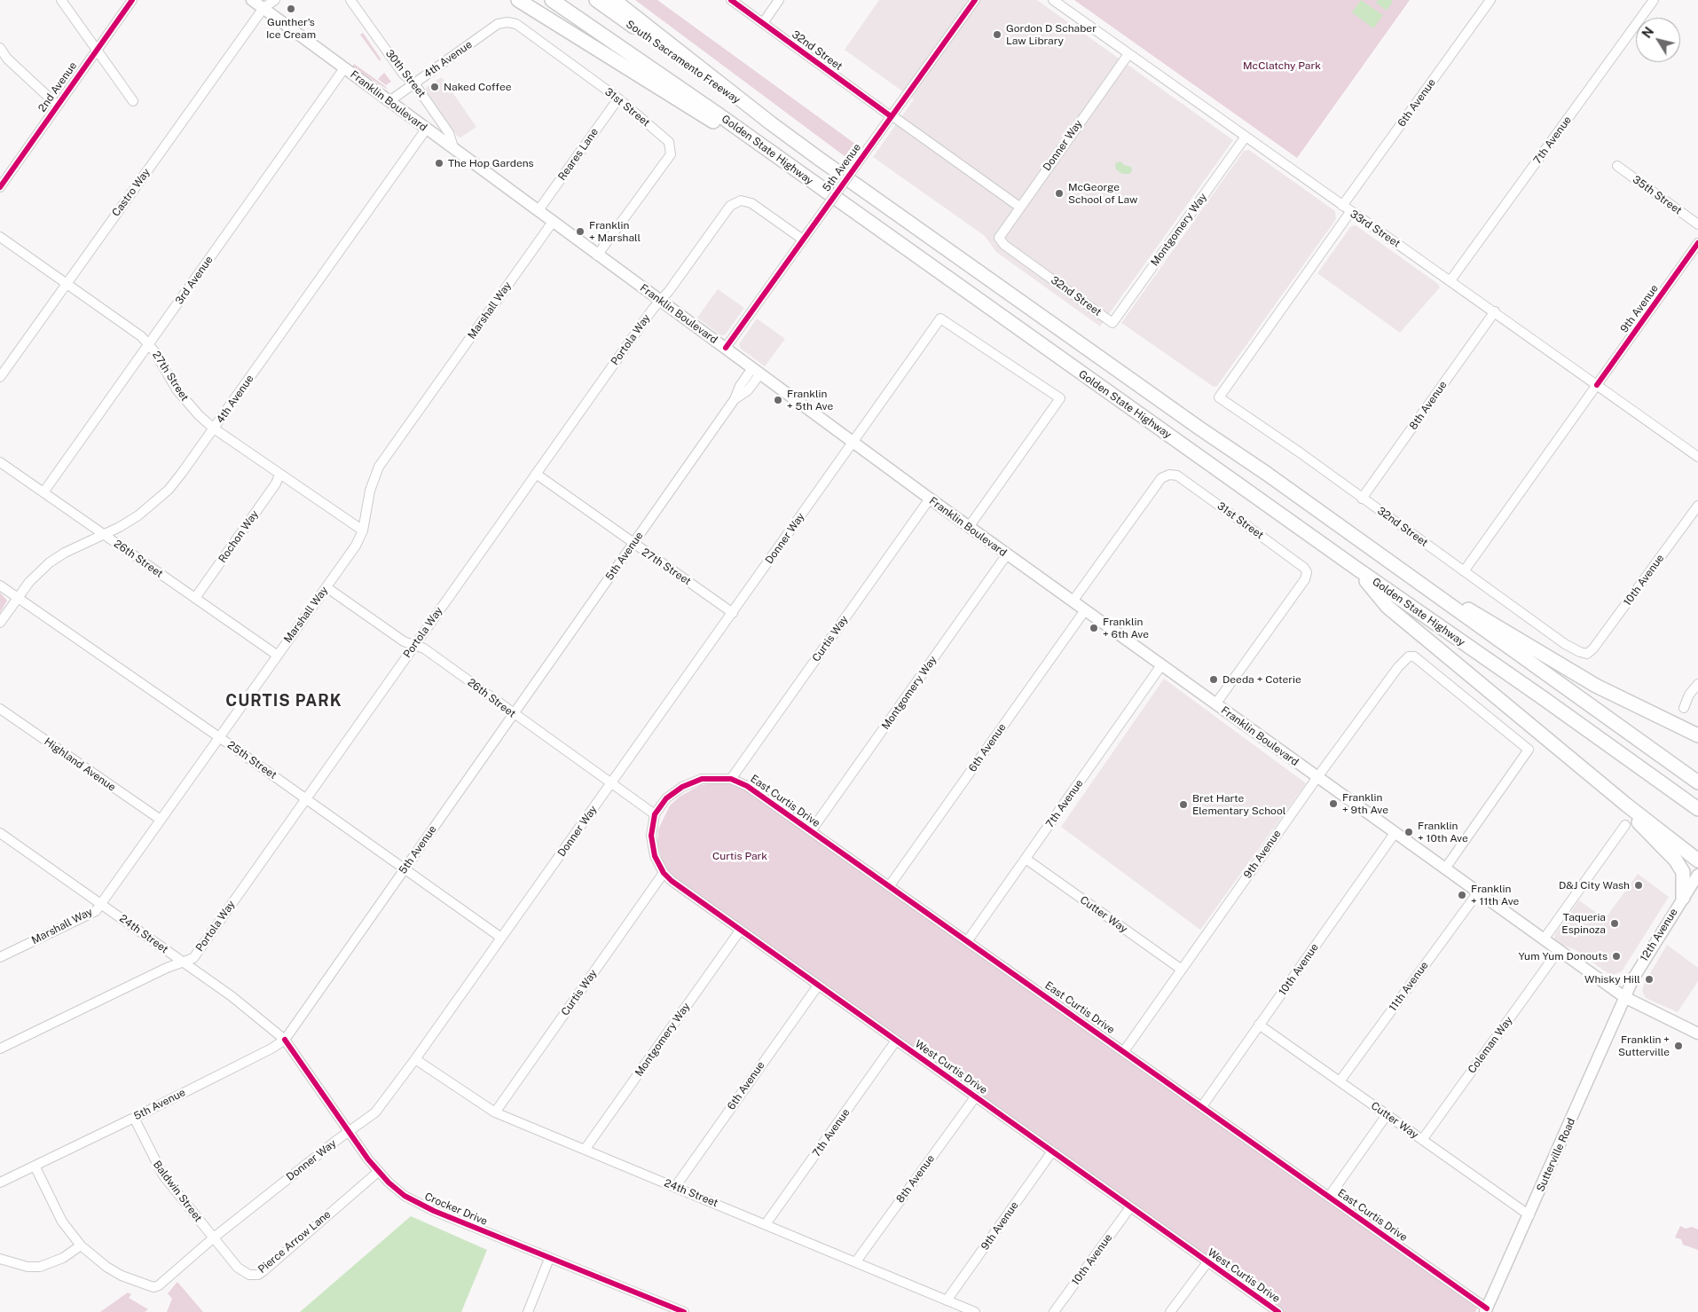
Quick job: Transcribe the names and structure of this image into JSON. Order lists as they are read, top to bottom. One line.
{"streets":{"highway":["South Sacramento Freeway","Golden State Highway"],"main road":["Franklin Boulevard","12th Avenue","Sutterville Road"],"street":["32nd Street","4th Avenue","30th Street","2nd Avenue","6th Avenue","31st Street","7th Avenue","Donner Way","Reares Lane","5th Avenue","Castro Way","35th Street","33rd Street","Montgomery Way","3rd Avenue","9th Avenue","Marshall Way","Portola Way","27th Street","8th Avenue","Rochon Way","26th Street","10th Avenue","Curtis Way","25th Street","Highland Avenue","East Curtis Drive","Cutter Way","24th Street","11th Avenue","Coleman Way","West Curtis Drive","Baldwin Street","Crocker Drive","Pierce Arrow Lane"]},"crossings":[["32nd Street","6th Avenue"],["32nd Street","Donner Way"],["32nd Street","5th Avenue"],["32nd Street","Montgomery Way"],["32nd Street","9th Avenue"],["32nd Street","8th Avenue"],["32nd Street","10th Avenue"],["4th Avenue","30th Street"],["4th Avenue","Franklin Boulevard"],["4th Avenue","31st Street"],["4th Avenue","27th Street"],["4th Avenue","26th Street"],["4th Avenue","25th Street"],["South Sacramento Freeway","Golden State Highway"],["30th Street","Franklin Boulevard"],["Franklin Boulevard","6th Avenue"],["Franklin Boulevard","31st Street"],["Franklin Boulevard","7th Avenue"],["Franklin Boulevard","Donner Way"],["Franklin Boulevard","Reares Lane"],["Franklin Boulevard","5th Avenue"],["Franklin Boulevard","Castro Way"],["Franklin Boulevard","Montgomery Way"],["Franklin Boulevard","3rd Avenue"],["Franklin Boulevard","9th Avenue"],["Franklin Boulevard","Marshall Way"],["Franklin Boulevard","Portola Way"],["Franklin Boulevard","10th Avenue"],["Franklin Boulevard","Curtis Way"],["Franklin Boulevard","12th Avenue"],["Franklin Boulevard","11th Avenue"],["Franklin Boulevard","Coleman Way"],["Franklin Boulevard","Sutterville Road"],["6th Avenue","33rd Street"],["6th Avenue","East Curtis Drive"],["6th Avenue","24th Street"],["6th Avenue","West Curtis Drive"],["31st Street","Reares Lane"],["7th Avenue","33rd Street"],["7th Avenue","East Curtis Drive"],["7th Avenue","Cutter Way"],["7th Avenue","24th Street"],["7th Avenue","West Curtis Drive"],["Donner Way","33rd Street"],["Donner Way","27th Street"],["Donner Way","26th Street"],["Donner Way","25th Street"],["Donner Way","24th Street"],["Donner Way","Baldwin Street"],["Donner Way","Crocker Drive"],["Donner Way","Pierce Arrow Lane"],["5th Avenue","Portola Way"],["5th Avenue","27th Street"],["5th Avenue","26th Street"],["5th Avenue","25th Street"],["5th Avenue","24th Street"],["5th Avenue","Baldwin Street"],["5th Avenue","Crocker Drive"],["Castro Way","27th Street"],["33rd Street","Montgomery Way"],["33rd Street","9th Avenue"],["33rd Street","8th Avenue"],["Montgomery Way","East Curtis Drive"],["Montgomery Way","24th Street"],["Montgomery Way","West Curtis Drive"],["3rd Avenue","27th Street"],["3rd Avenue","26th Street"],["9th Avenue","East Curtis Drive"],["9th Avenue","Cutter Way"],["9th Avenue","24th Street"],["9th Avenue","West Curtis Drive"],["Marshall Way","27th Street"],["Marshall Way","26th Street"],["Marshall Way","25th Street"],["Marshall Way","Highland Avenue"],["Marshall Way","24th Street"],["Portola Way","27th Street"],["Portola Way","26th Street"],["Portola Way","25th Street"],["Portola Way","24th Street"],["27th Street","Rochon Way"],["8th Avenue","24th Street"],["8th Avenue","West Curtis Drive"],["Rochon Way","26th Street"],["26th Street","East Curtis Drive"],["26th Street","West Curtis Drive"],["10th Avenue","East Curtis Drive"],["10th Avenue","Cutter Way"],["10th Avenue","West Curtis Drive"],["Curtis Way","East Curtis Drive"],["Curtis Way","24th Street"],["Curtis Way","West Curtis Drive"],["East Curtis Drive","West Curtis Drive"],["East Curtis Drive","Sutterville Road"],["Cutter Way","11th Avenue"],["Cutter Way","Coleman Way"],["Cutter Way","Sutterville Road"],["24th Street","Crocker Drive"],["12th Avenue","Sutterville Road"],["Baldwin Street","Pierce Arrow Lane"],["Crocker Drive","Pierce Arrow Lane"]],"districts":["CURTIS PARK"],"parks":["McClatchy Park","Curtis Park"],"places":["Gunther's Ice Cream","Gordon D Schaber Law Library","Naked Coffee","The Hop Gardens","McGeorge School of Law","Franklin + Marshall","Franklin + 5th Ave","Franklin + 6th Ave","Deeda + Coterie","Franklin + 9th Ave","Bret Harte Elementary School","Franklin + 10th Ave","D&J City Wash","Franklin + 11th Ave","Taqueria Espinoza","Yum Yum Donouts","Whisky Hill","Franklin + Sutterville"],"north":"top left"}
